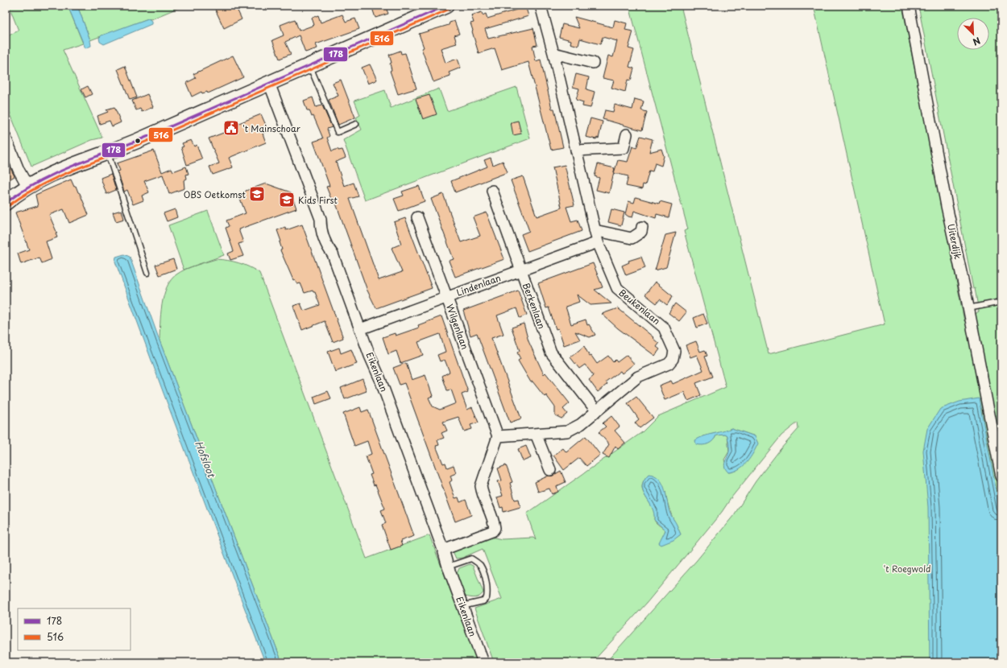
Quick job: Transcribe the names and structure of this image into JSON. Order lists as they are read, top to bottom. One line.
{"streets":{"street":["Uiterdijk","Lindenlaan","Berkenlaan","Beukenlaan","Wilgenlaan","Eikenlaan"]},"crossings":[["Lindenlaan","Berkenlaan"],["Lindenlaan","Beukenlaan"],["Lindenlaan","Wilgenlaan"],["Lindenlaan","Eikenlaan"],["Berkenlaan","Beukenlaan"],["Beukenlaan","Wilgenlaan"]],"water":["Hofsloot"],"parks":["'t Roegwold"],"places":{"public building":["'t Mainschoar"],"school or university":["OBS Oetkomst","Kids First"]},"lines":["transit line 178","transit line 516"],"legend":["178","516"],"north":"bottom right"}
